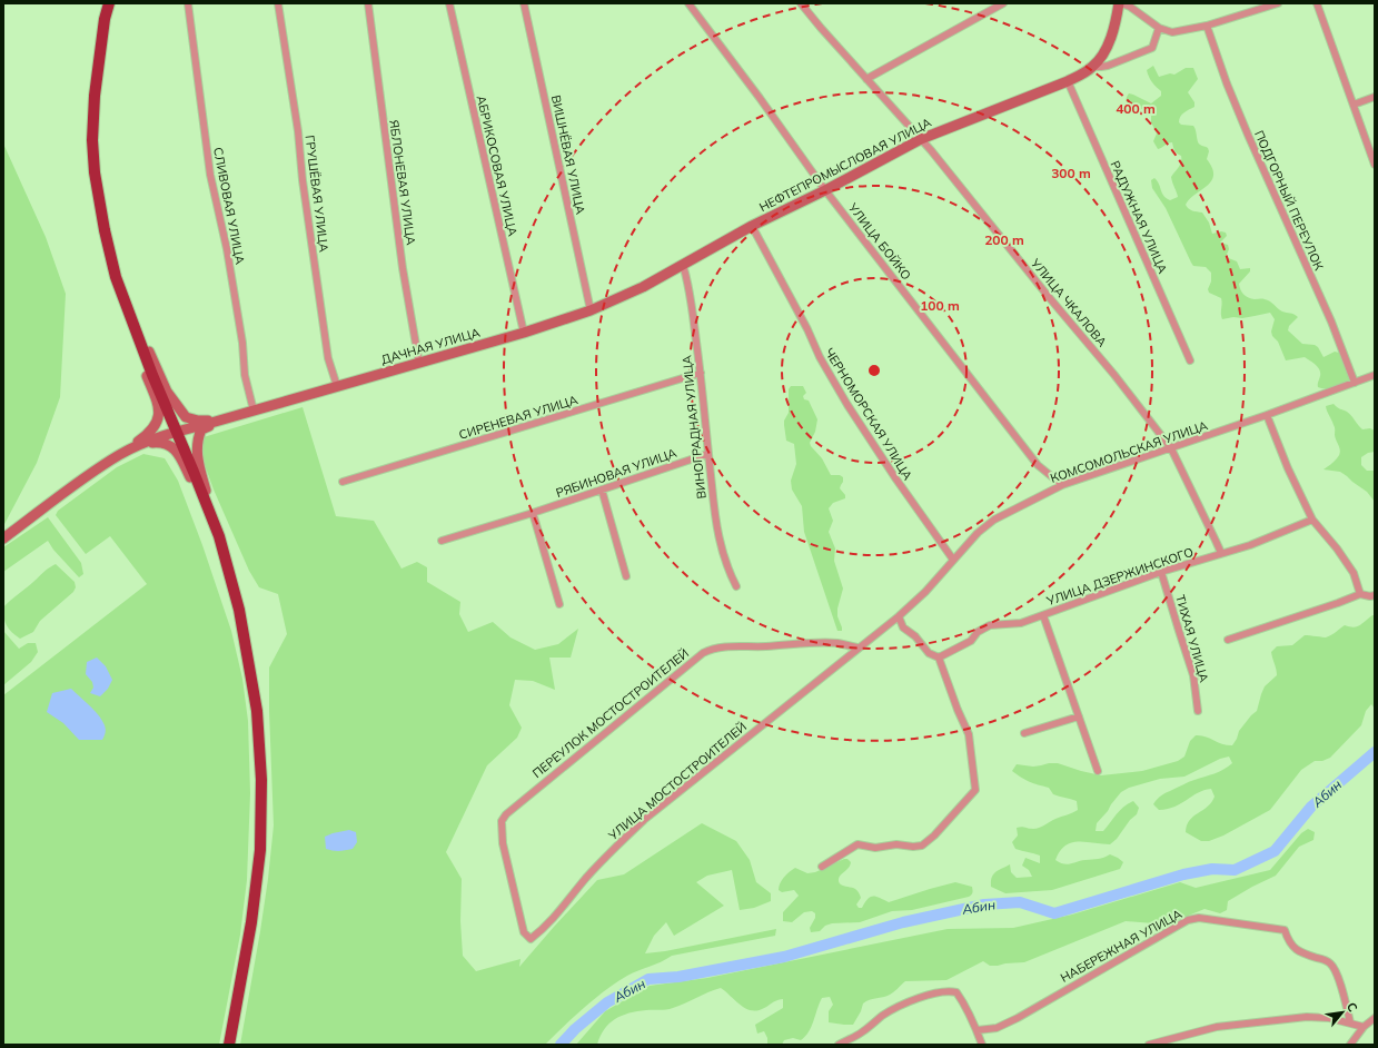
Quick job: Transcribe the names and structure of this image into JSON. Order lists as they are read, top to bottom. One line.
{"streets":{"main road":["НЕФТЕПРОМЫСЛОВАЯ УЛИЦА","ДАЧНАЯ УЛИЦА"],"street":["ВИШНЁВАЯ УЛИЦА","АБРИКОСОВАЯ УЛИЦА","ЯБЛОНЕВАЯ УЛИЦА","ГРУШЁВАЯ УЛИЦА","ПОДГОРНЫЙ ПЕРЕУЛОК","СЛИВОВАЯ УЛИЦА","РАДУЖНАЯ УЛИЦА","УЛИЦА БОЙКО","УЛИЦА ЧКАЛОВА","ЧЕРНОМОРСКАЯ УЛИЦА","СИРЕНЕВАЯ УЛИЦА","ВИНОГРАДНАЯ УЛИЦА","КОМСОМОЛЬСКАЯ УЛИЦА","РЯБИНОВАЯ УЛИЦА","УЛИЦА ДЗЕРЖИНСКОГО","ТИХАЯ УЛИЦА","ПЕРЕУЛОК МОСТОСТРОИТЕЛЕЙ","УЛИЦА МОСТОСТРОИТЕЛЕЙ","НАБЕРЕЖНАЯ УЛИЦА"]},"crossings":[["ВИШНЁВАЯ УЛИЦА","ДАЧНАЯ УЛИЦА"],["НЕФТЕПРОМЫСЛОВАЯ УЛИЦА","РАДУЖНАЯ УЛИЦА"],["НЕФТЕПРОМЫСЛОВАЯ УЛИЦА","УЛИЦА БОЙКО"],["НЕФТЕПРОМЫСЛОВАЯ УЛИЦА","УЛИЦА ЧКАЛОВА"],["НЕФТЕПРОМЫСЛОВАЯ УЛИЦА","ДАЧНАЯ УЛИЦА"],["НЕФТЕПРОМЫСЛОВАЯ УЛИЦА","ЧЕРНОМОРСКАЯ УЛИЦА"],["НЕФТЕПРОМЫСЛОВАЯ УЛИЦА","ВИНОГРАДНАЯ УЛИЦА"],["АБРИКОСОВАЯ УЛИЦА","ДАЧНАЯ УЛИЦА"],["ЯБЛОНЕВАЯ УЛИЦА","ДАЧНАЯ УЛИЦА"],["ГРУШЁВАЯ УЛИЦА","ДАЧНАЯ УЛИЦА"],["ПОДГОРНЫЙ ПЕРЕУЛОК","КОМСОМОЛЬСКАЯ УЛИЦА"],["СЛИВОВАЯ УЛИЦА","ДАЧНАЯ УЛИЦА"],["УЛИЦА БОЙКО","КОМСОМОЛЬСКАЯ УЛИЦА"],["УЛИЦА ЧКАЛОВА","КОМСОМОЛЬСКАЯ УЛИЦА"],["УЛИЦА ЧКАЛОВА","УЛИЦА ДЗЕРЖИНСКОГО"],["ДАЧНАЯ УЛИЦА","ВИНОГРАДНАЯ УЛИЦА"],["ЧЕРНОМОРСКАЯ УЛИЦА","КОМСОМОЛЬСКАЯ УЛИЦА"],["СИРЕНЕВАЯ УЛИЦА","ВИНОГРАДНАЯ УЛИЦА"],["ВИНОГРАДНАЯ УЛИЦА","РЯБИНОВАЯ УЛИЦА"],["КОМСОМОЛЬСКАЯ УЛИЦА","ПЕРЕУЛОК МОСТОСТРОИТЕЛЕЙ"],["КОМСОМОЛЬСКАЯ УЛИЦА","УЛИЦА МОСТОСТРОИТЕЛЕЙ"],["УЛИЦА ДЗЕРЖИНСКОГО","ТИХАЯ УЛИЦА"],["ПЕРЕУЛОК МОСТОСТРОИТЕЛЕЙ","УЛИЦА МОСТОСТРОИТЕЛЕЙ"]],"water":["Абин"],"north":"top right","rings":["400 m","300 m","200 m","100 m"]}
